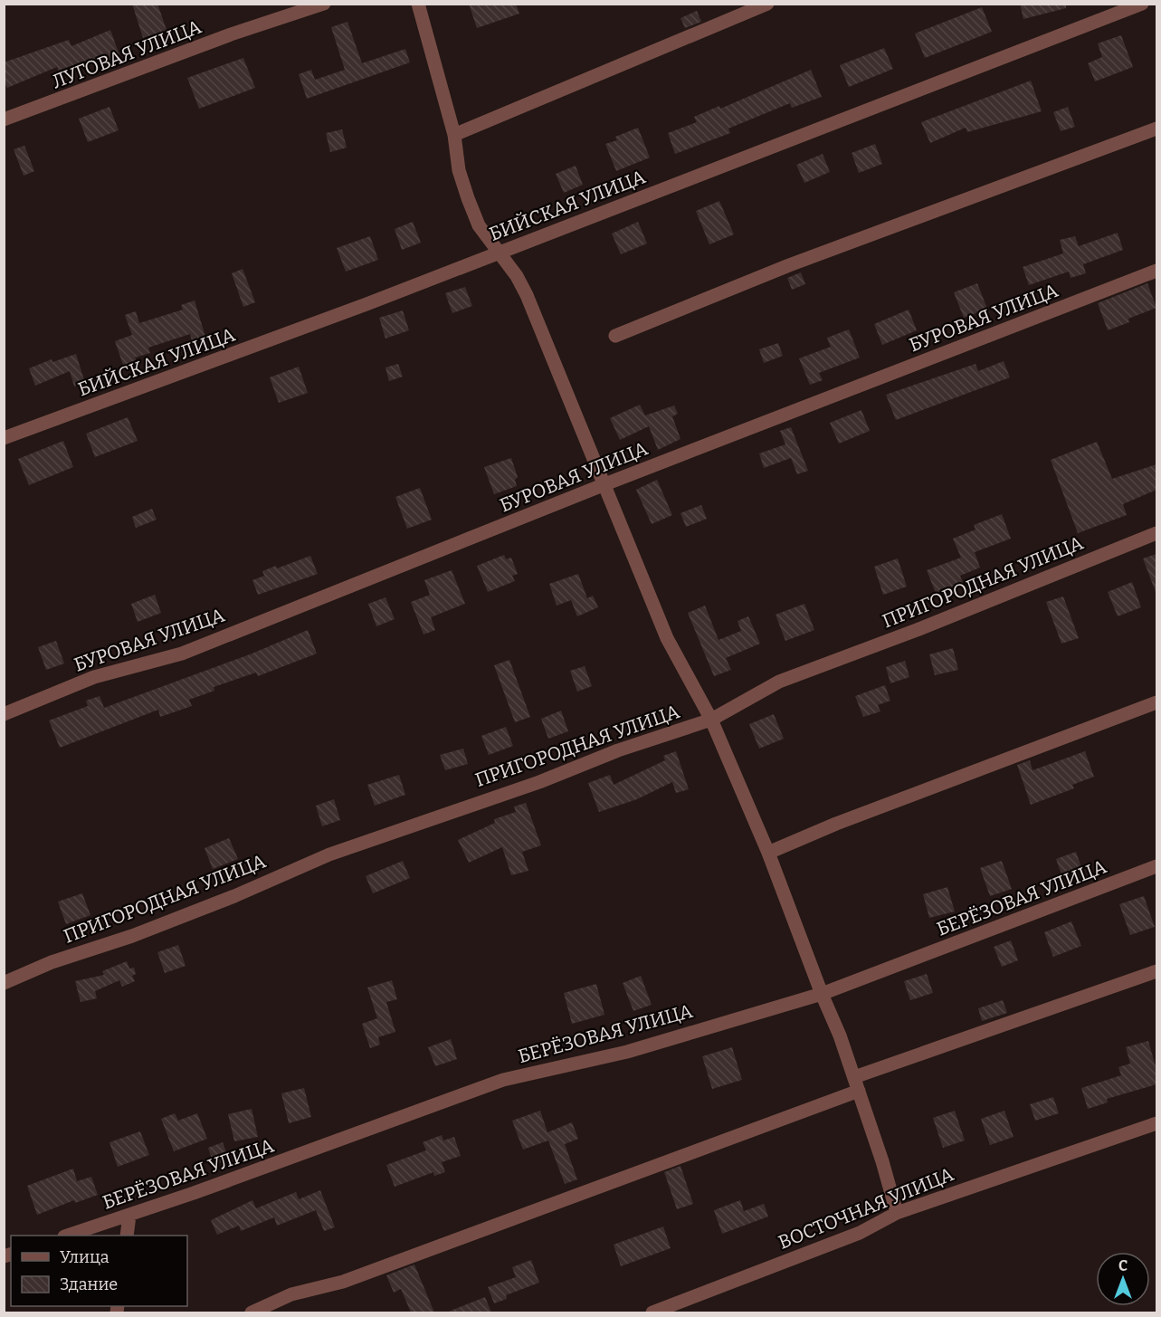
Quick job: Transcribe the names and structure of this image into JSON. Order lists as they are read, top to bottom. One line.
{"streets":{"street":["ЛУГОВАЯ УЛИЦА","БИЙСКАЯ УЛИЦА","БУРОВАЯ УЛИЦА","ПРИГОРОДНАЯ УЛИЦА","БЕРЁЗОВАЯ УЛИЦА","ВОСТОЧНАЯ УЛИЦА"]},"legend":["Улица","Здание"],"north":"top"}
